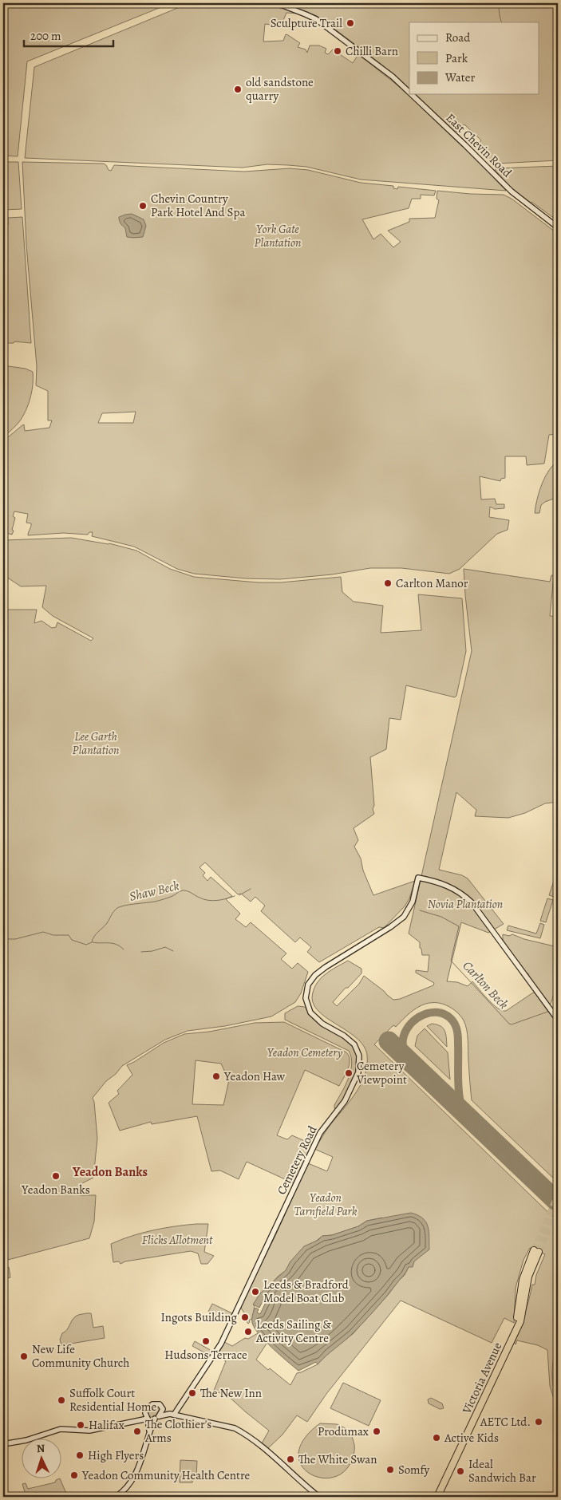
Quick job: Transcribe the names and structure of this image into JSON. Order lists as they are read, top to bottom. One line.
{"streets":{"highway":["Victoria Avenue"],"street":["East Chevin Road","Cemetery Road"]},"districts":["Yeadon Banks"],"water":["Shaw Beck","Carlton Beck"],"parks":["York Gate Plantation","Lee Garth Plantation","Novia Plantation","Yeadon Cemetery","Yeadon Tarnfield Park","Flicks Allotment"],"places":["Sculpture Trail","Chilli Barn","old sandstone quarry","Chevin Country Park Hotel And Spa","Carlton Manor","Cemetery Viewpoint","Yeadon Haw","Yeadon Banks","Leeds & Bradford Model Boat Club","Ingots Building","Leeds Sailing & Activity Centre","Hudsons Terrace","New Life Community Church","The New Inn","Suffolk Court Residential Home","AETC Ltd.","Halifax","The Clothier's Arms","Produmax","Active Kids","High Flyers","The White Swan","Somfy","Ideal Sandwich Bar","Yeadon Community Health Centre"],"legend":["Road","Park","Water"],"scale_bar":"200 m","north":"top"}
